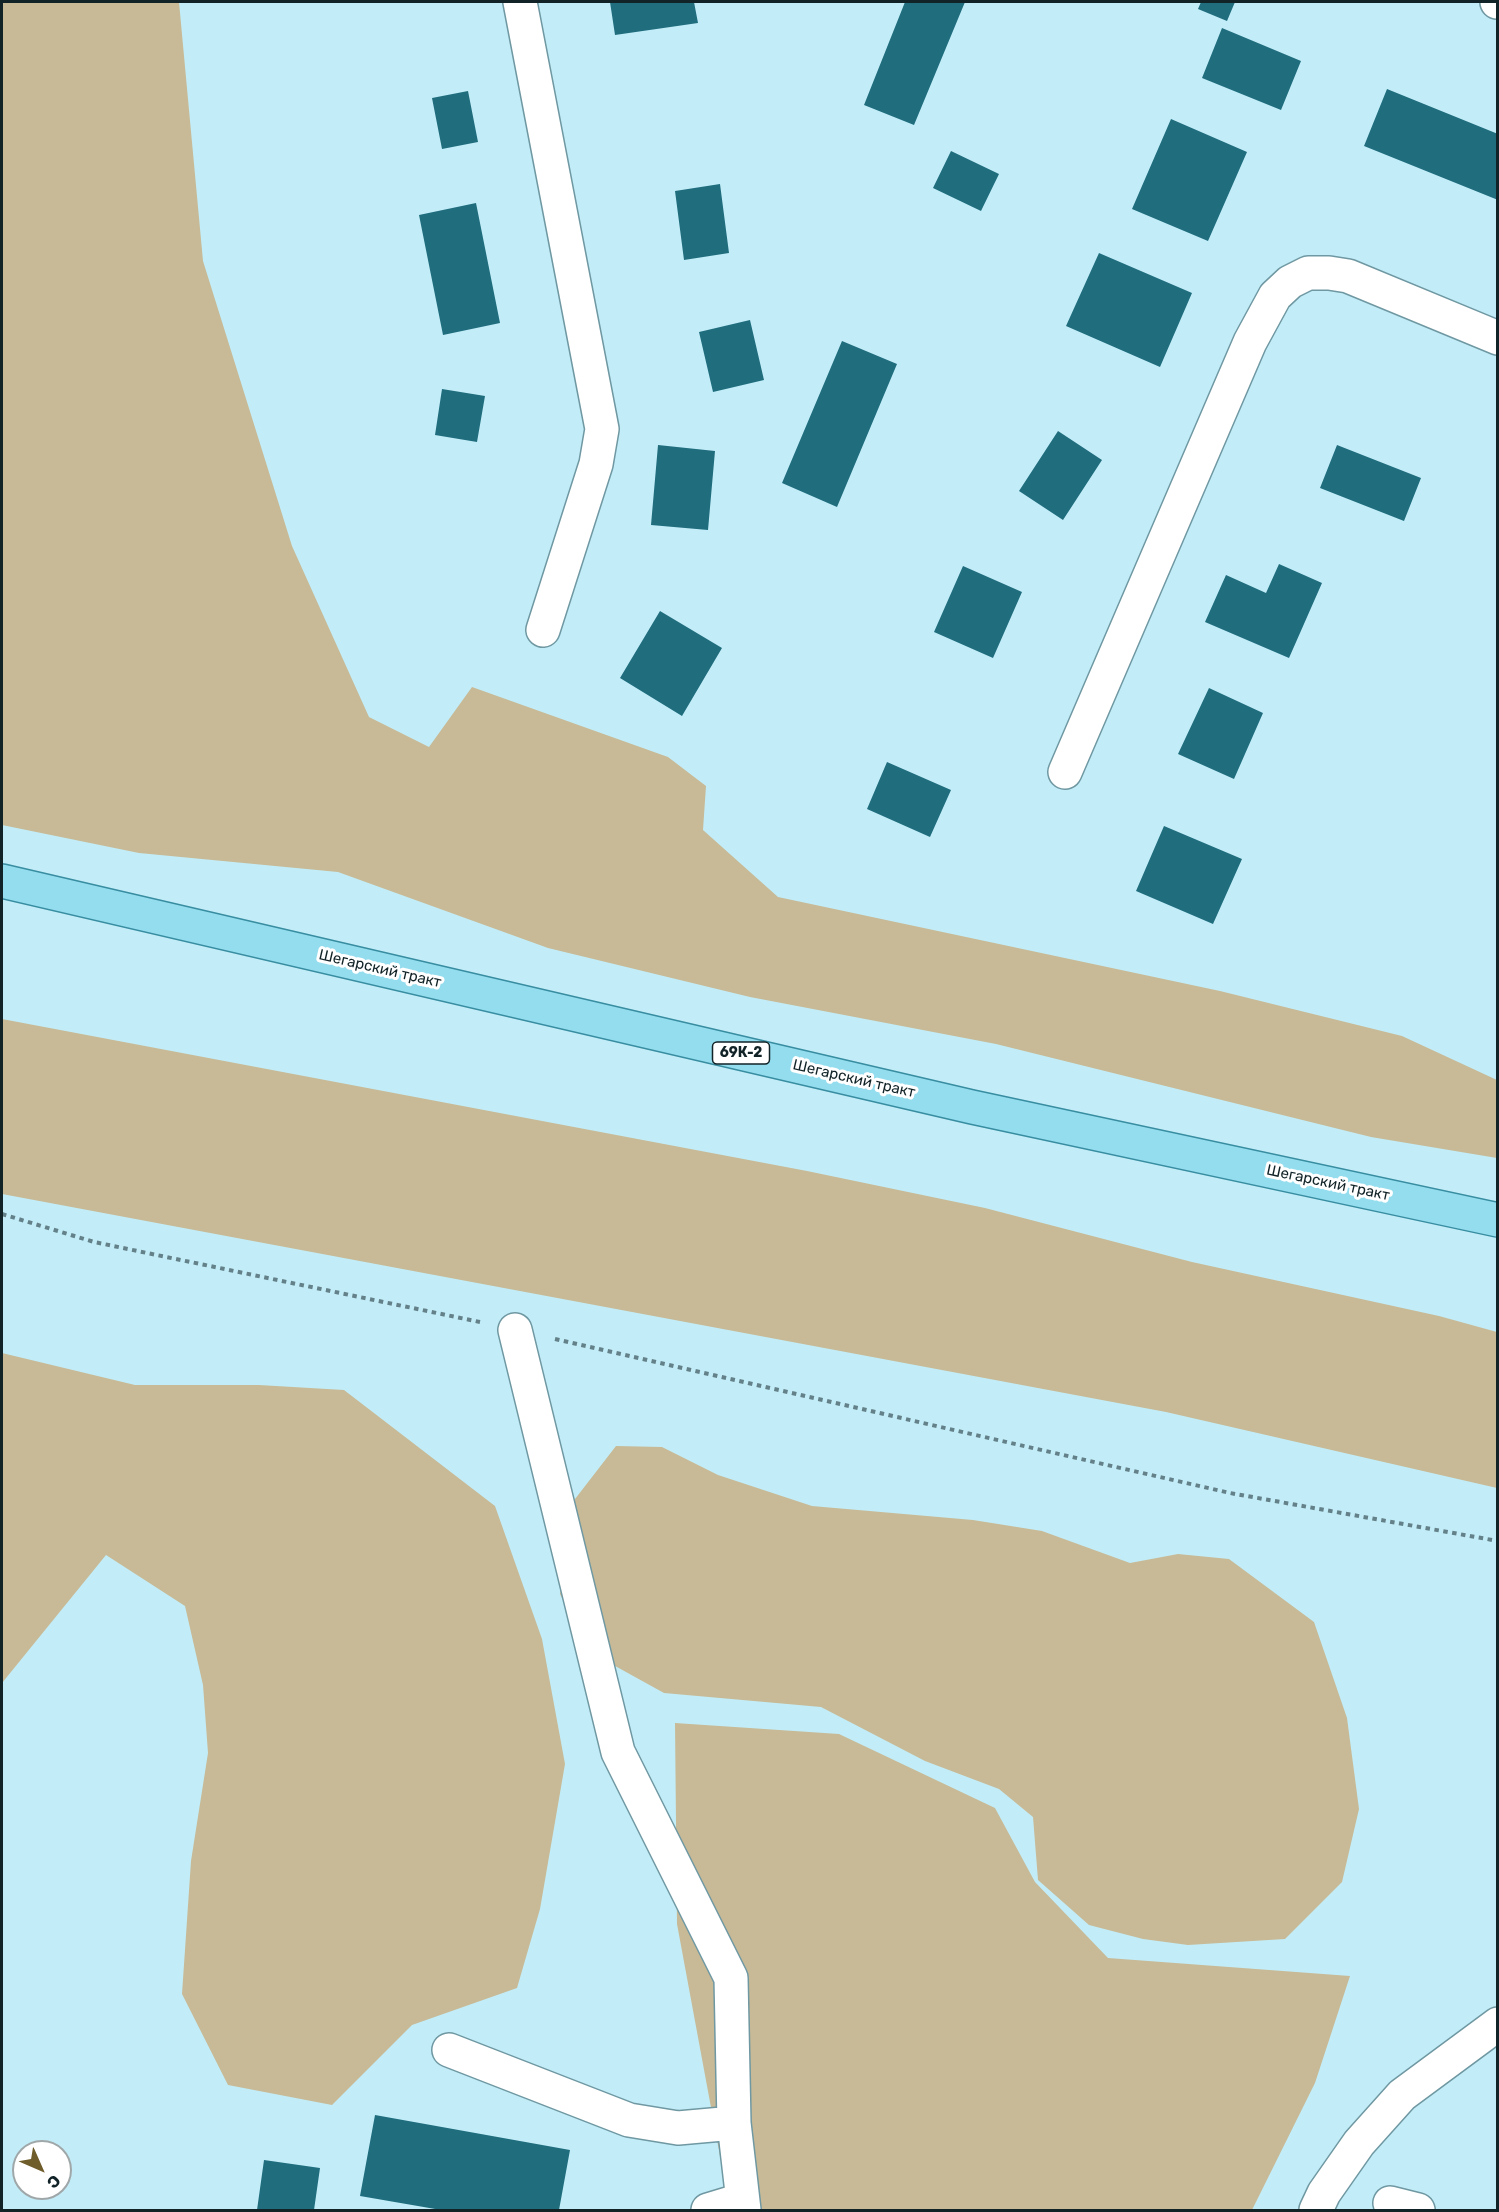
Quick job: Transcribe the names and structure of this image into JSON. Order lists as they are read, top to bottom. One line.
{"streets":{"main road":["Шегарский тракт","69К-2"]},"north":"bottom right"}
